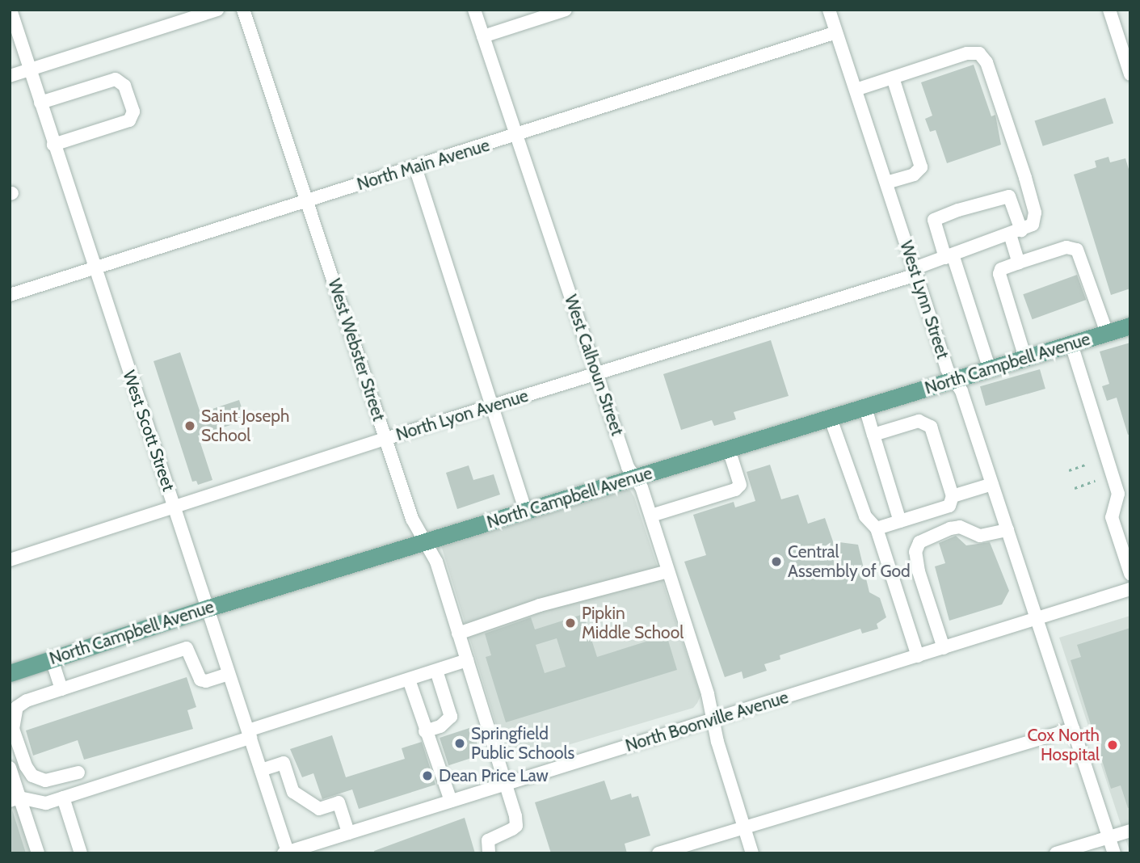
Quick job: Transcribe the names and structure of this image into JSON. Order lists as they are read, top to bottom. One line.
{"streets":{"main road":["North Campbell Avenue"],"street":["North Main Avenue","West Lynn Street","West Webster Street","West Calhoun Street","North Lyon Avenue","West Scott Street","North Boonville Avenue"]},"crossings":[["North Main Avenue","West Lynn Street"],["North Main Avenue","West Webster Street"],["North Main Avenue","West Calhoun Street"],["North Main Avenue","West Scott Street"],["West Lynn Street","North Campbell Avenue"],["West Lynn Street","North Lyon Avenue"],["West Lynn Street","North Boonville Avenue"],["West Webster Street","North Campbell Avenue"],["West Webster Street","North Lyon Avenue"],["West Webster Street","North Boonville Avenue"],["North Campbell Avenue","West Calhoun Street"],["North Campbell Avenue","West Scott Street"],["West Calhoun Street","North Lyon Avenue"],["West Calhoun Street","North Boonville Avenue"],["North Lyon Avenue","West Scott Street"],["West Scott Street","North Boonville Avenue"]],"places":["Saint Joseph School","Central Assembly of God","Pipkin Middle School","Springfield Public Schools","Cox North Hospital","Dean Price Law"]}
